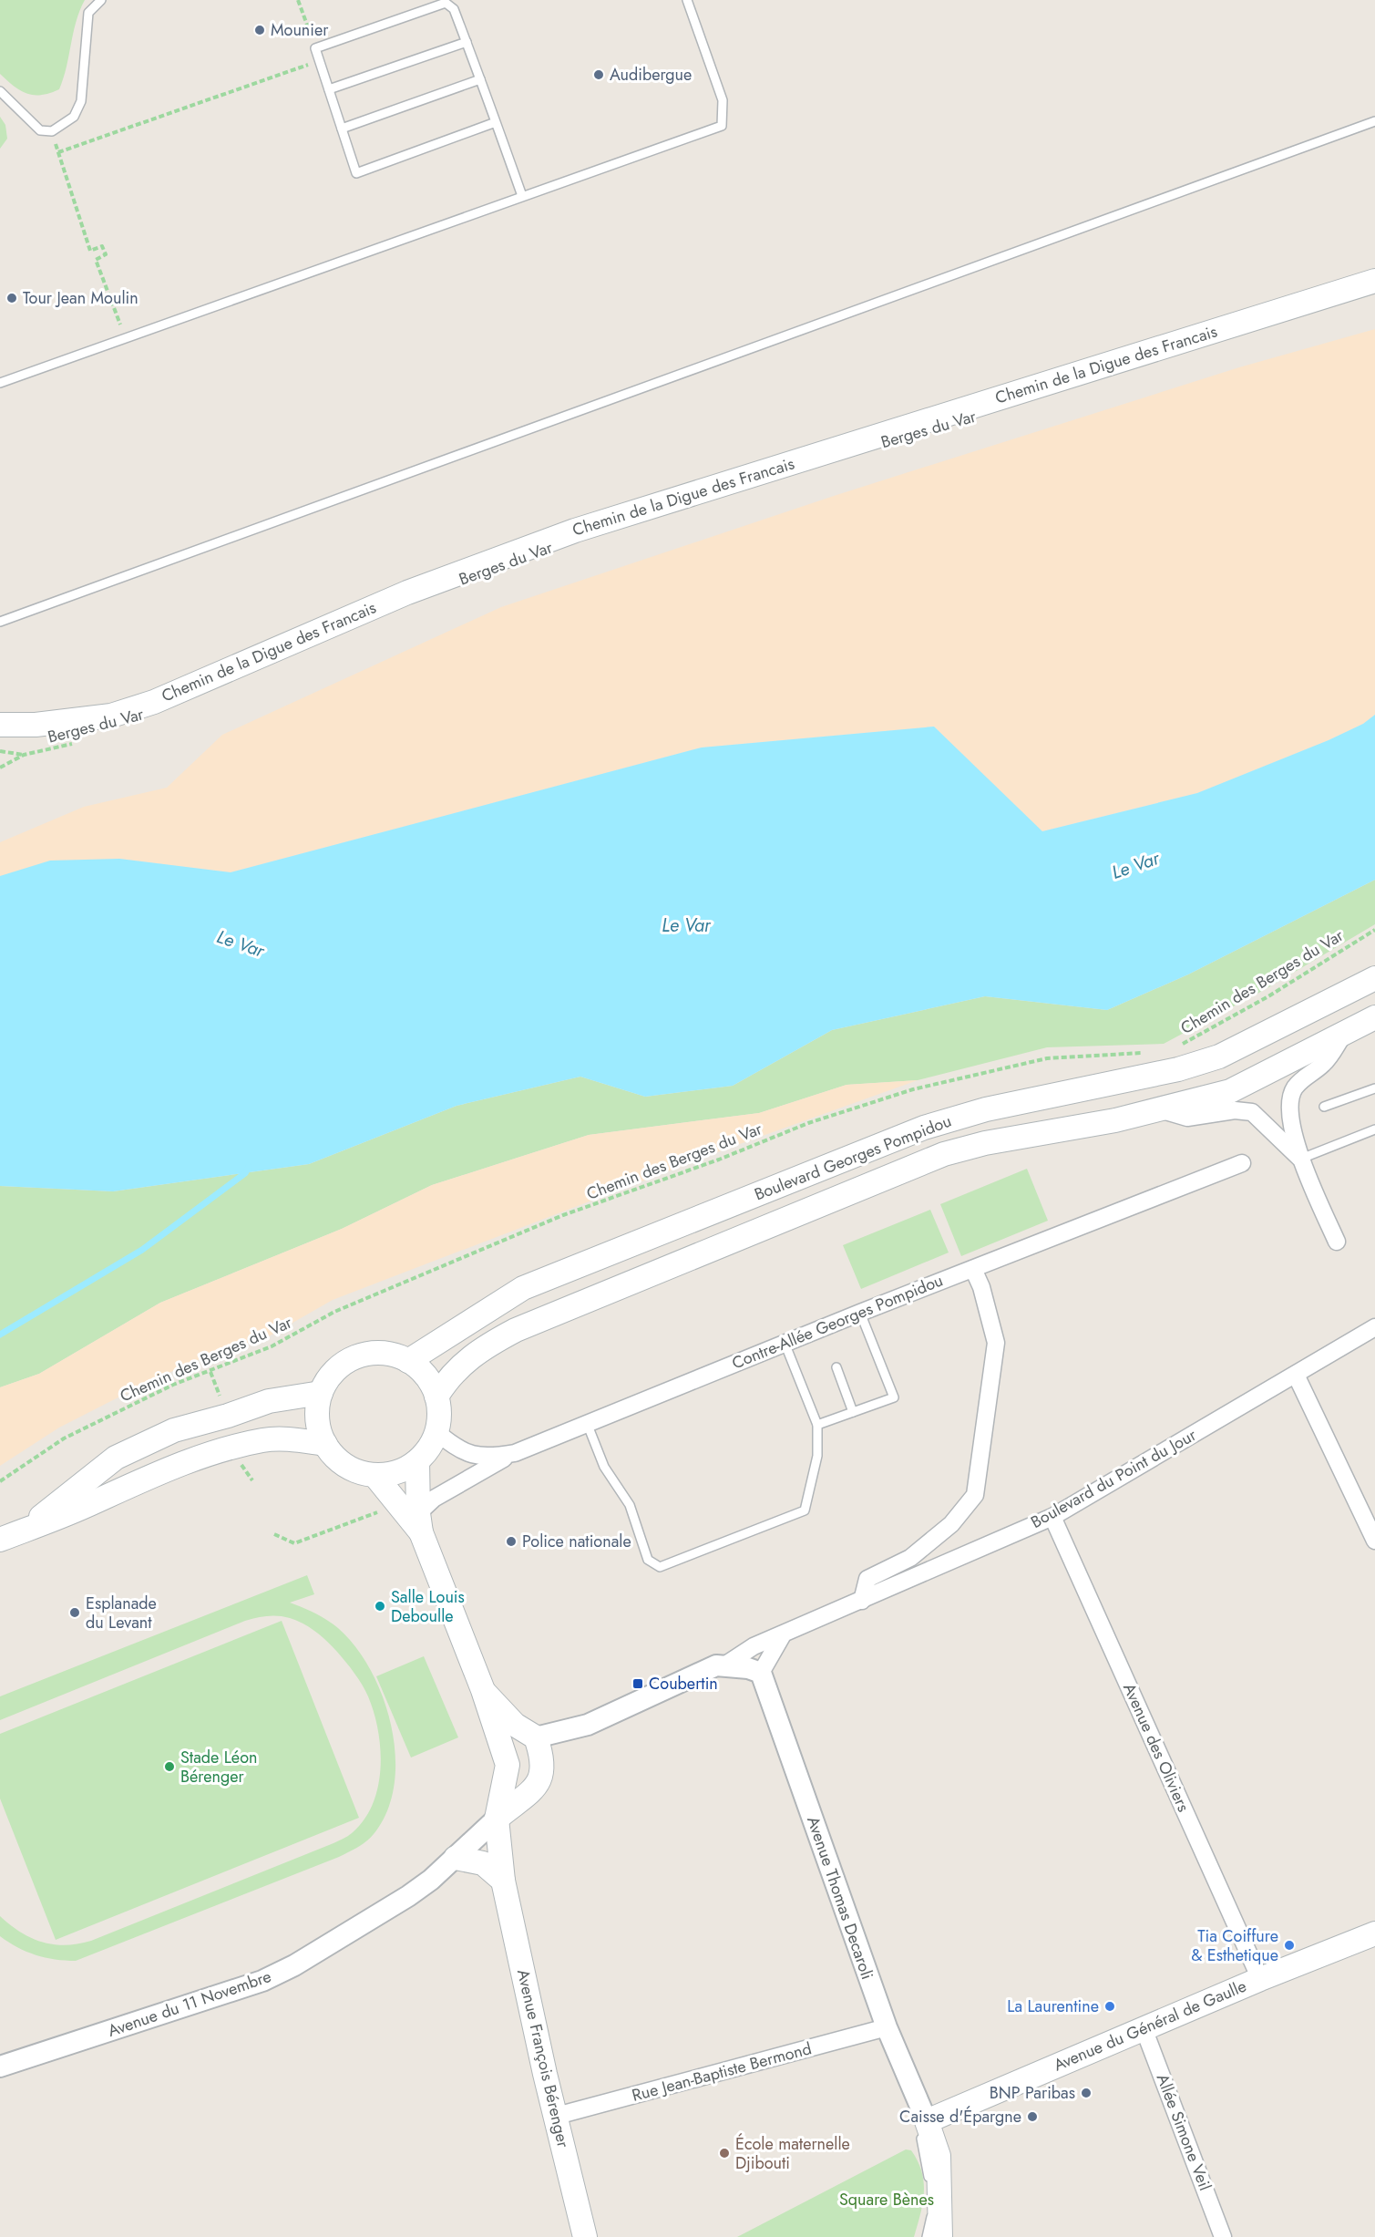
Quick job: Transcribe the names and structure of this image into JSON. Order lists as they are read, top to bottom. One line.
{"streets":{"main road":["Chemin de la Digue des Francais","Boulevard Georges Pompidou","Avenue du Général de Gaulle","Avenue François Bérenger"],"street":["Contre-Allée Georges Pompidou","Boulevard du Point du Jour","Avenue des Oliviers","Avenue Thomas Decaroli","Avenue du 11 Novembre","Rue Jean-Baptiste Bermond","Allée Simone Veil"],"path":["Berges du Var","Chemin des Berges du Var"]},"crossings":[["Boulevard Georges Pompidou","Contre-Allée Georges Pompidou"],["Boulevard du Point du Jour","Avenue des Oliviers"],["Boulevard du Point du Jour","Avenue Thomas Decaroli"],["Avenue des Oliviers","Avenue du Général de Gaulle"],["Avenue Thomas Decaroli","Avenue du Général de Gaulle"],["Avenue Thomas Decaroli","Rue Jean-Baptiste Bermond"],["Avenue du 11 Novembre","Avenue François Bérenger"],["Avenue du Général de Gaulle","Allée Simone Veil"],["Avenue François Bérenger","Rue Jean-Baptiste Bermond"]],"water":["Le Var"],"parks":["Square Bènes"],"places":{"other":["Mounier","Audibergue","Tour Jean Moulin","Police nationale","Salle Louis Deboulle","Esplanade du Levant","Stade Léon Bérenger","Tia Coiffure & Esthetique","La Laurentine","BNP Paribas","Caisse d'Épargne","École maternelle Djibouti"],"transit":["Coubertin"]}}
